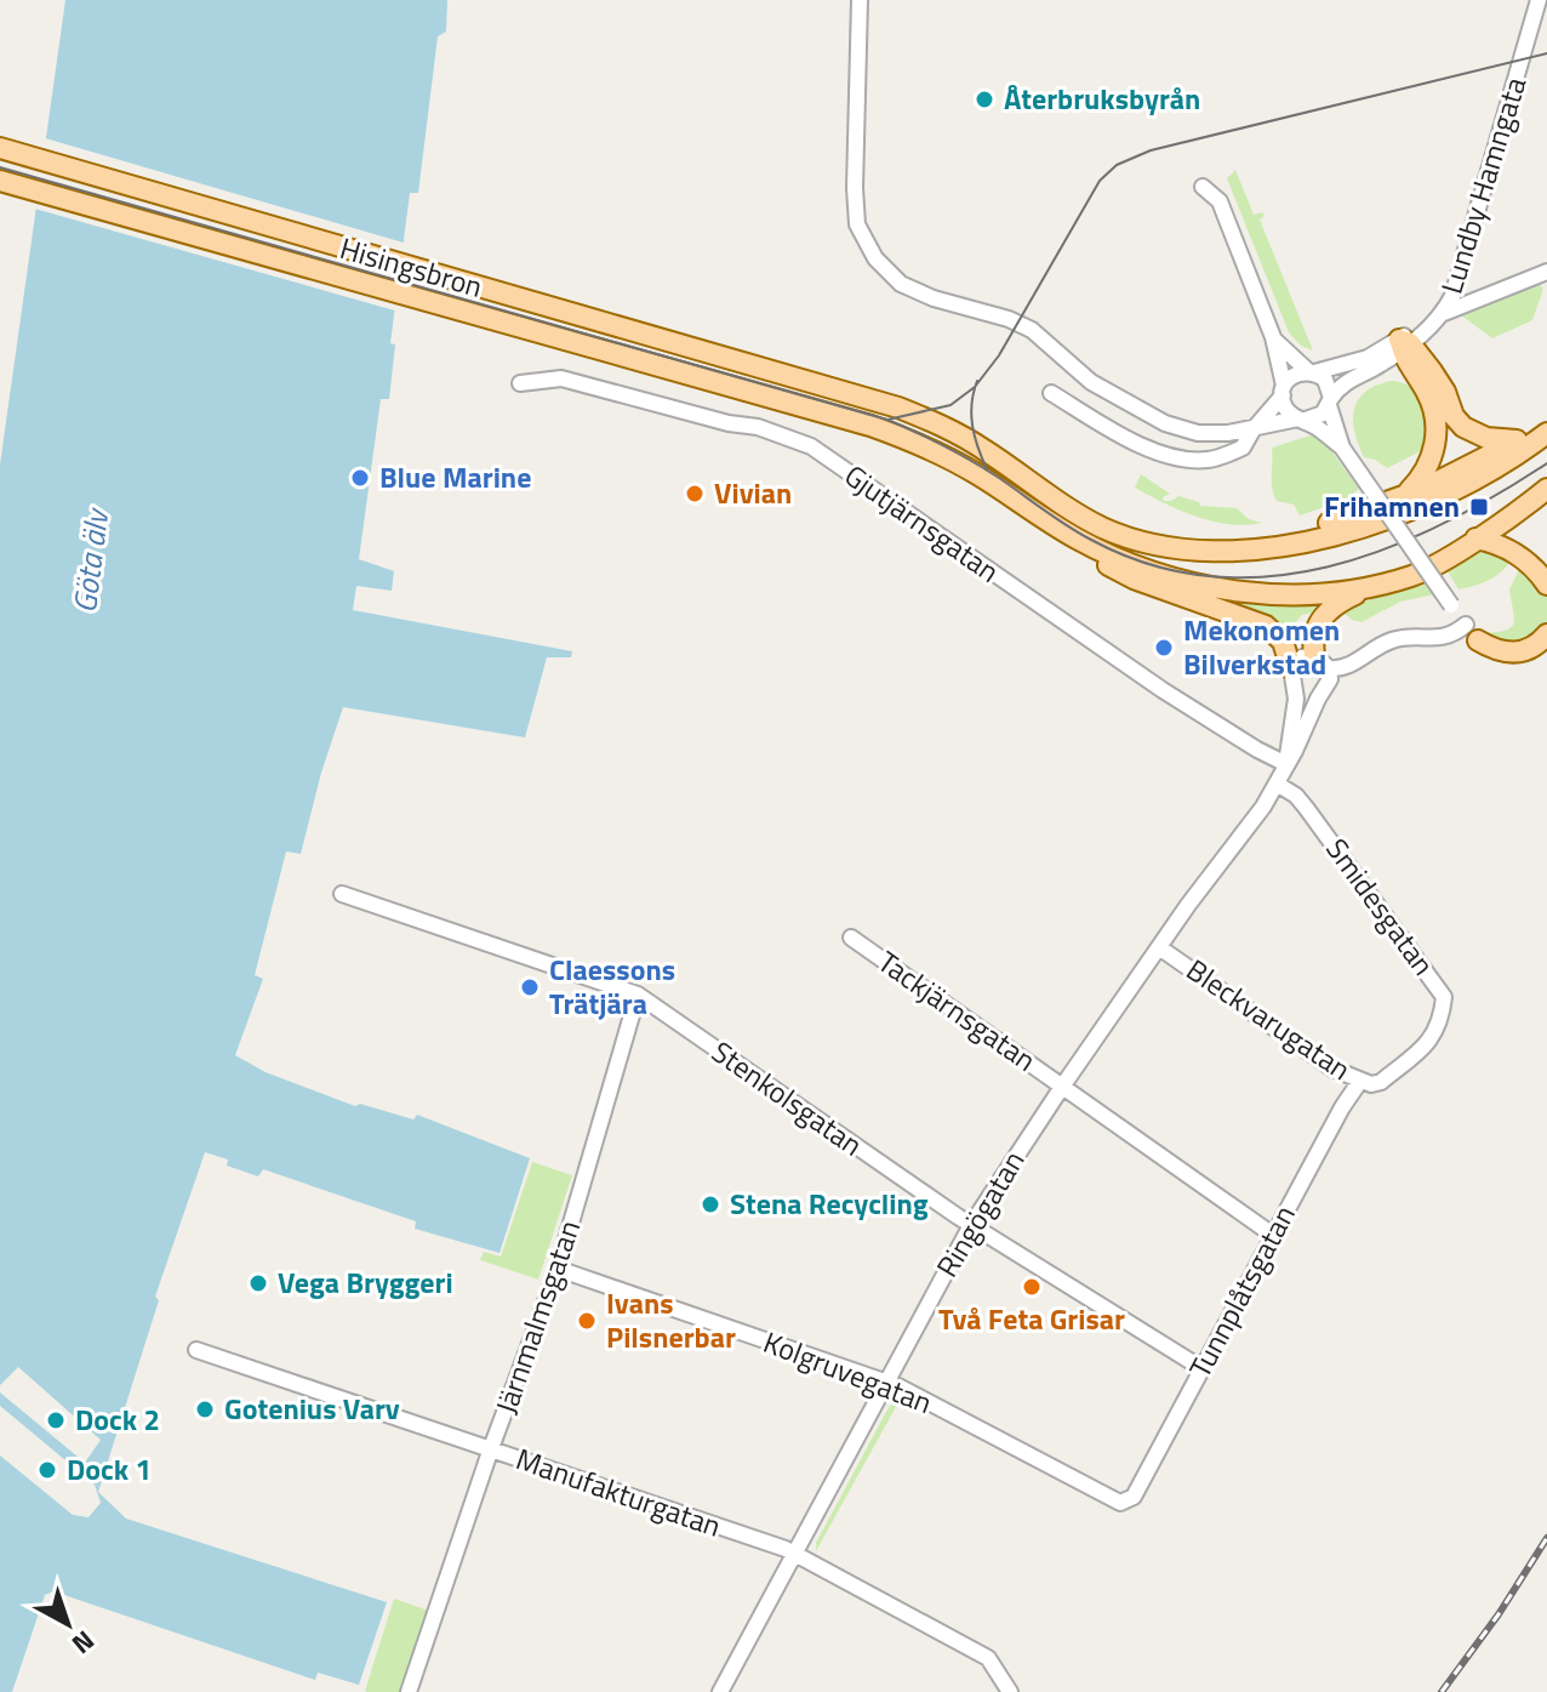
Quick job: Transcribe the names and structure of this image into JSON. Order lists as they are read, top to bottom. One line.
{"streets":{"main road":["Hisingsbron"],"street":["Lundby Hamngata","Gjutjärnsgatan","Smidesgatan","Tackjärnsgatan","Bleckvarugatan","Stenkolsgatan","Ringögatan","Tunnplåtsgatan","Järnmalmsgatan","Kolgruvegatan","Manufakturgatan"]},"crossings":[["Gjutjärnsgatan","Ringögatan"],["Smidesgatan","Bleckvarugatan"],["Smidesgatan","Ringögatan"],["Tackjärnsgatan","Ringögatan"],["Tackjärnsgatan","Tunnplåtsgatan"],["Bleckvarugatan","Ringögatan"],["Bleckvarugatan","Tunnplåtsgatan"],["Stenkolsgatan","Ringögatan"],["Stenkolsgatan","Tunnplåtsgatan"],["Stenkolsgatan","Järnmalmsgatan"],["Ringögatan","Kolgruvegatan"],["Ringögatan","Manufakturgatan"],["Tunnplåtsgatan","Kolgruvegatan"],["Järnmalmsgatan","Kolgruvegatan"],["Järnmalmsgatan","Manufakturgatan"]],"water":["Göta älv"],"places":{"other":["Återbruksbyrån","Blue Marine","Vivian","Mekonomen Bilverkstad","Claessons Trätjära","Stena Recycling","Vega Bryggeri","Två Feta Grisar","Ivans Pilsnerbar","Gotenius Varv","Dock 2","Dock 1"],"transit":["Frihamnen"]},"north":"bottom right"}
